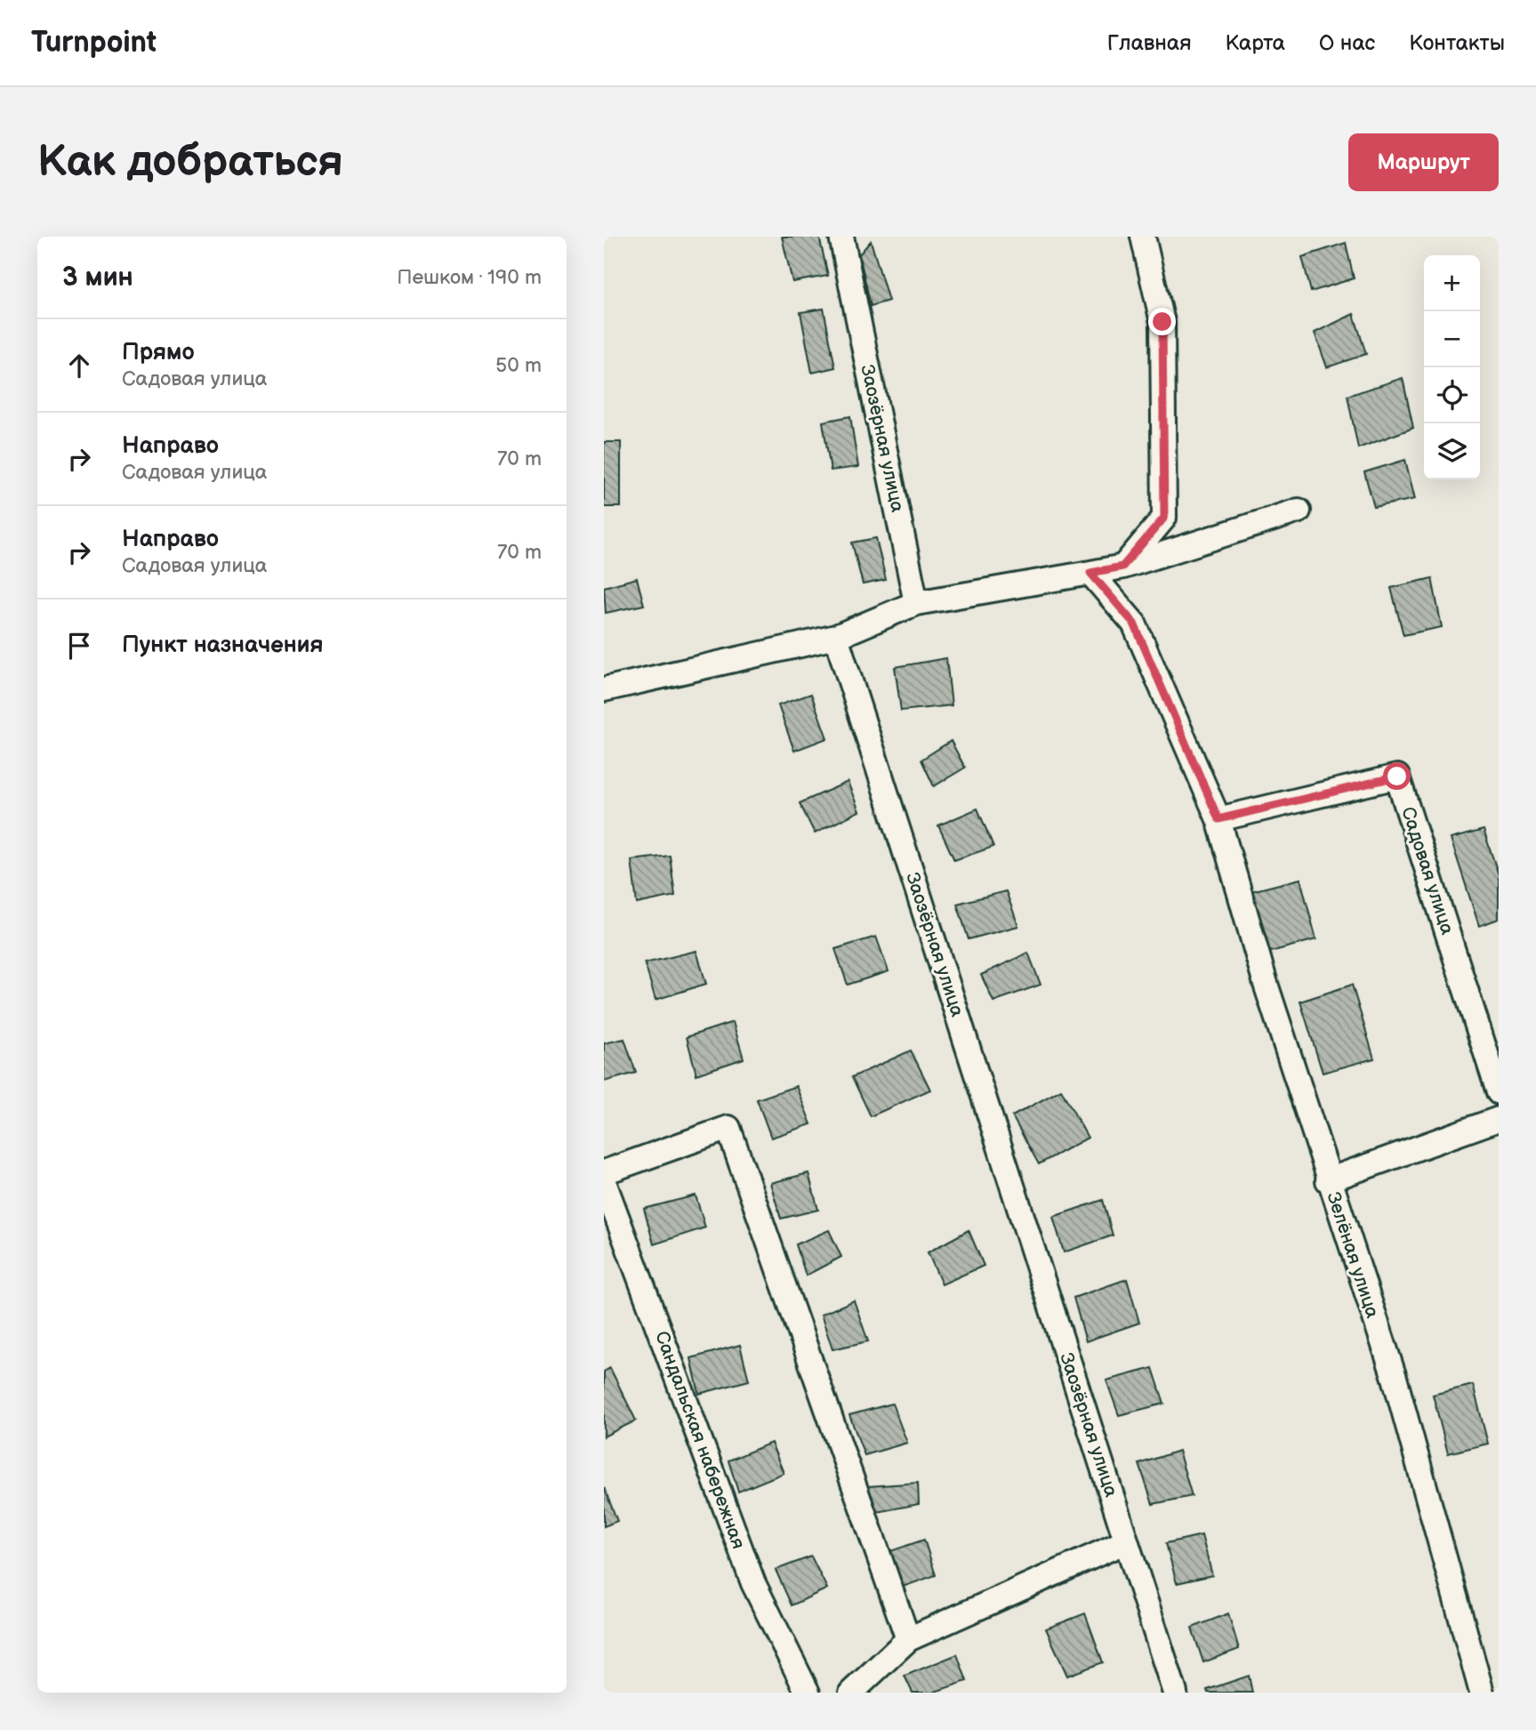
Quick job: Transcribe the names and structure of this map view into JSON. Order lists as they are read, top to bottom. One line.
{"streets":{"street":["Заозёрная улица","Садовая улица","Зелёная улица","Сандальская набережная"]},"crossings":[["Садовая улица","Зелёная улица"]],"page":{"header":"Turnpoint","nav":["Главная","Карта","О нас","Контакты"],"buttons":"Маршрут","title":"Как добраться","heading":["3 мин","Пешком · 190 m"],"map_buttons":["+","−"],"list":[["Прямо","Садовая улица","50 m"],["Направо","Садовая улица","70 m"],["Направо","Садовая улица","70 m"],"Пункт назначения"]}}
